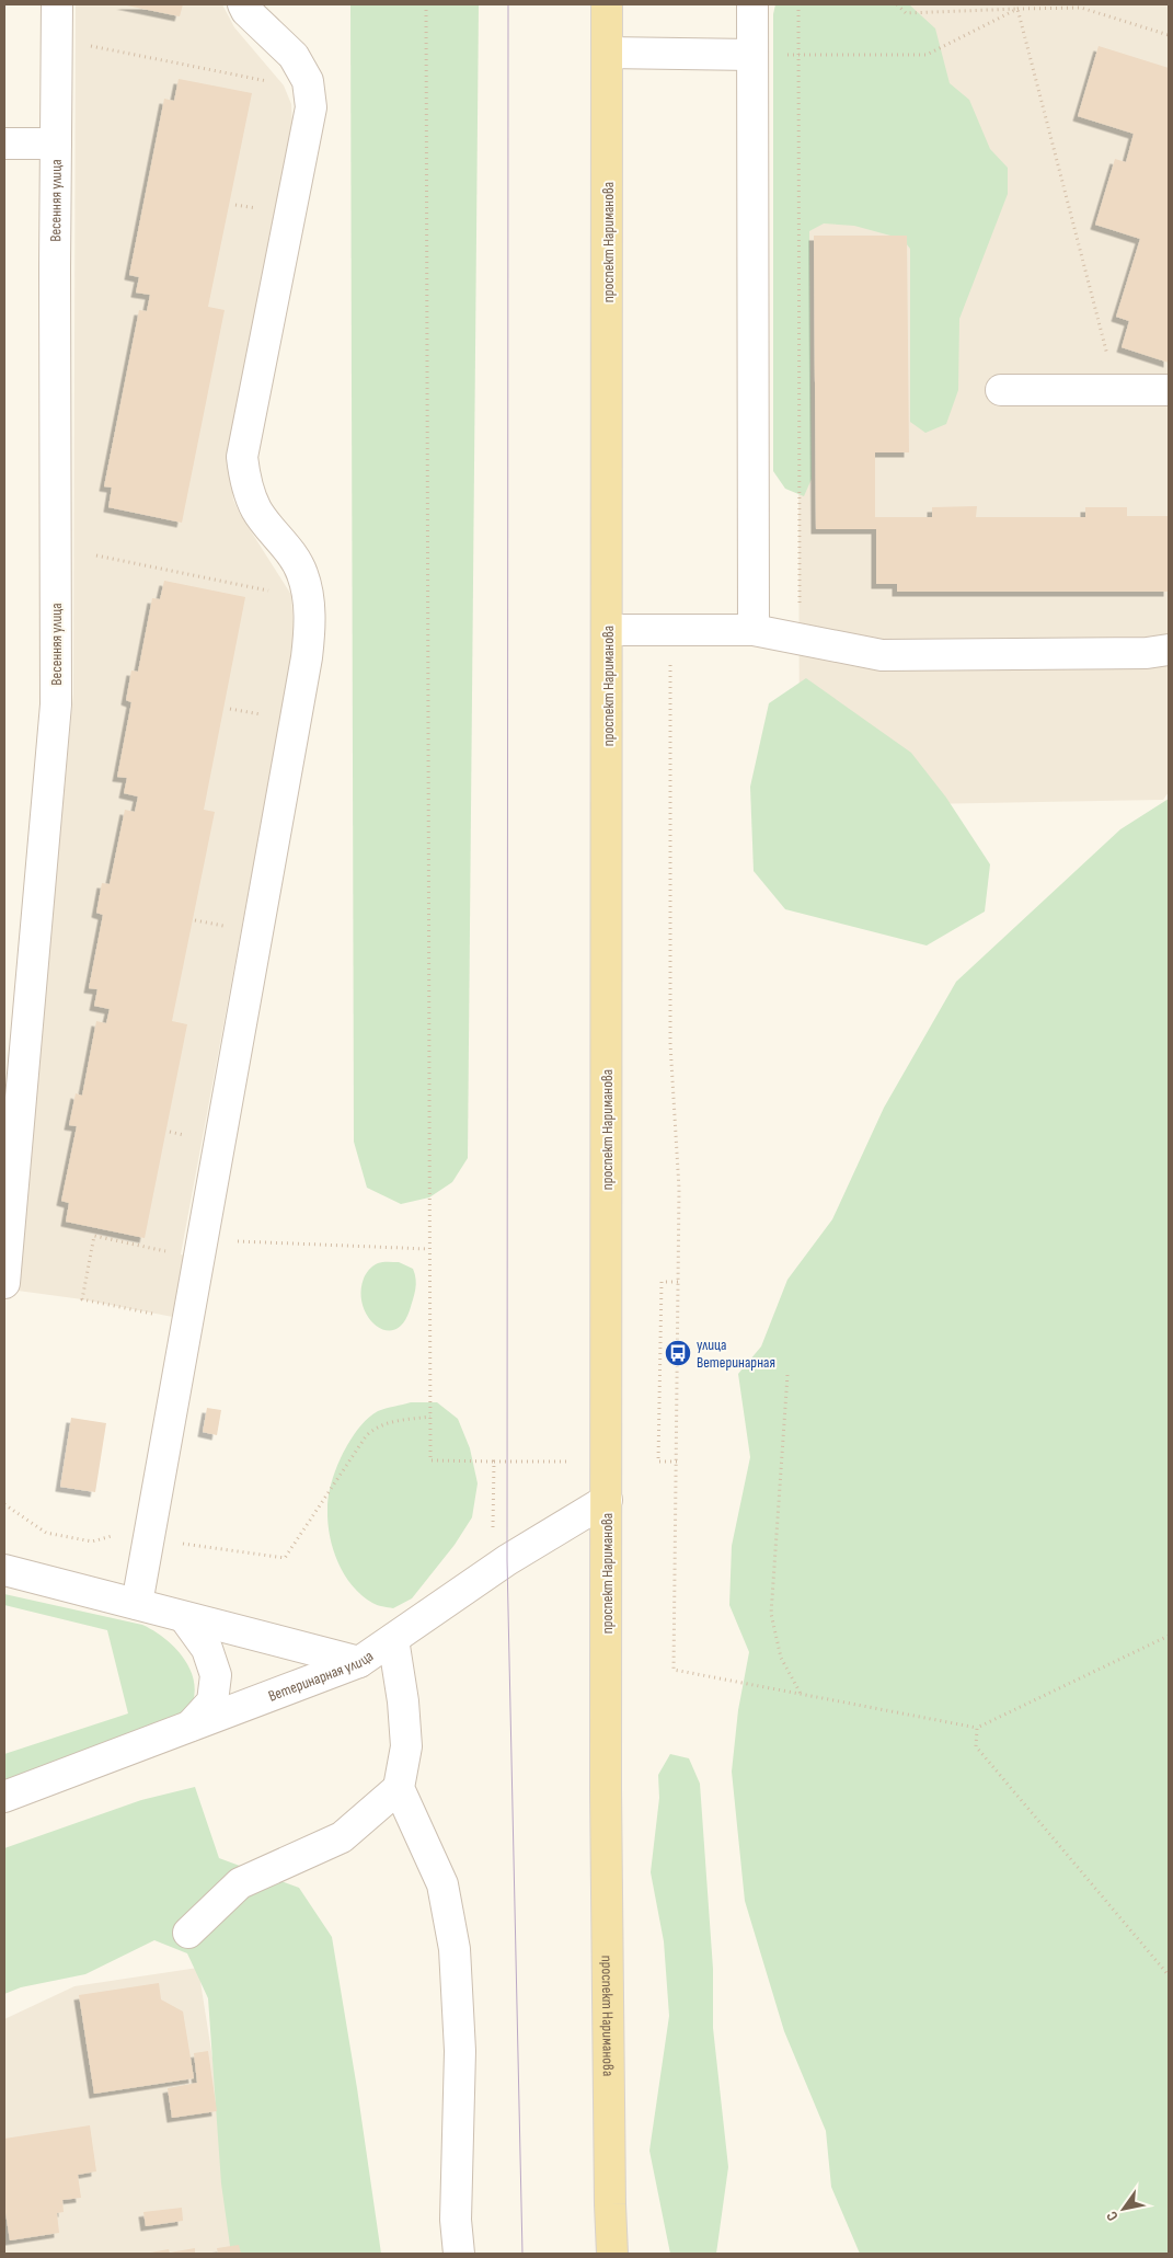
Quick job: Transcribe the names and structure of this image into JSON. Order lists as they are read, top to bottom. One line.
{"streets":{"main road":["проспект Нариманова"],"street":["Весенняя улица","Ветеринарная улица"]},"crossings":[["проспект Нариманова","Ветеринарная улица"]],"places":{"bus stop":["улица Ветеринарная"]},"north":"bottom left"}
